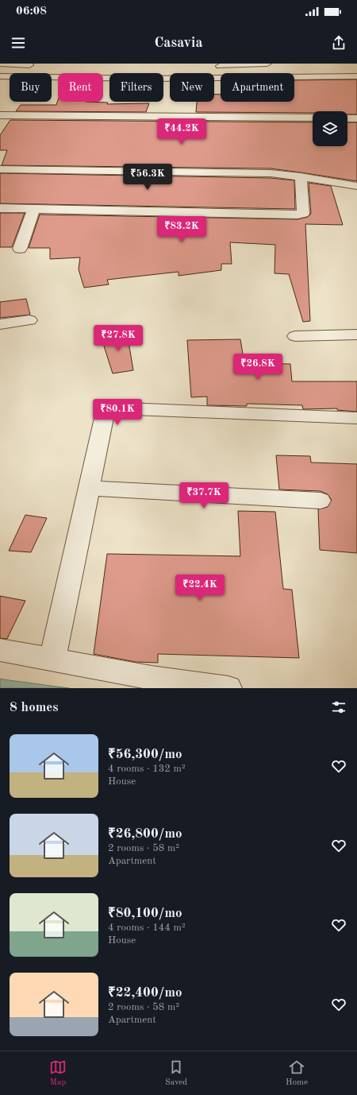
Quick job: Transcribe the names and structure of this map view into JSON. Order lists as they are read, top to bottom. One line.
{"page":{"status":"06:08","header":"Casavia","chip":["Buy","Rent","Filters","New","Apartment"],"price":["₹44.2K","₹56.3K","₹83.2K","₹27.8K","₹26.8K","₹80.1K","₹37.7K","₹22.4K"],"heading":"8 homes","list":[{"name":"₹56,300/mo","note":"4 rooms · 132 m² · House"},{"name":"₹26,800/mo","note":"2 rooms · 58 m² · Apartment"},{"name":"₹80,100/mo","note":"4 rooms · 144 m² · House"},{"name":"₹22,400/mo","note":"2 rooms · 58 m² · Apartment"}],"tabs":["Map","Saved","Home"]}}
